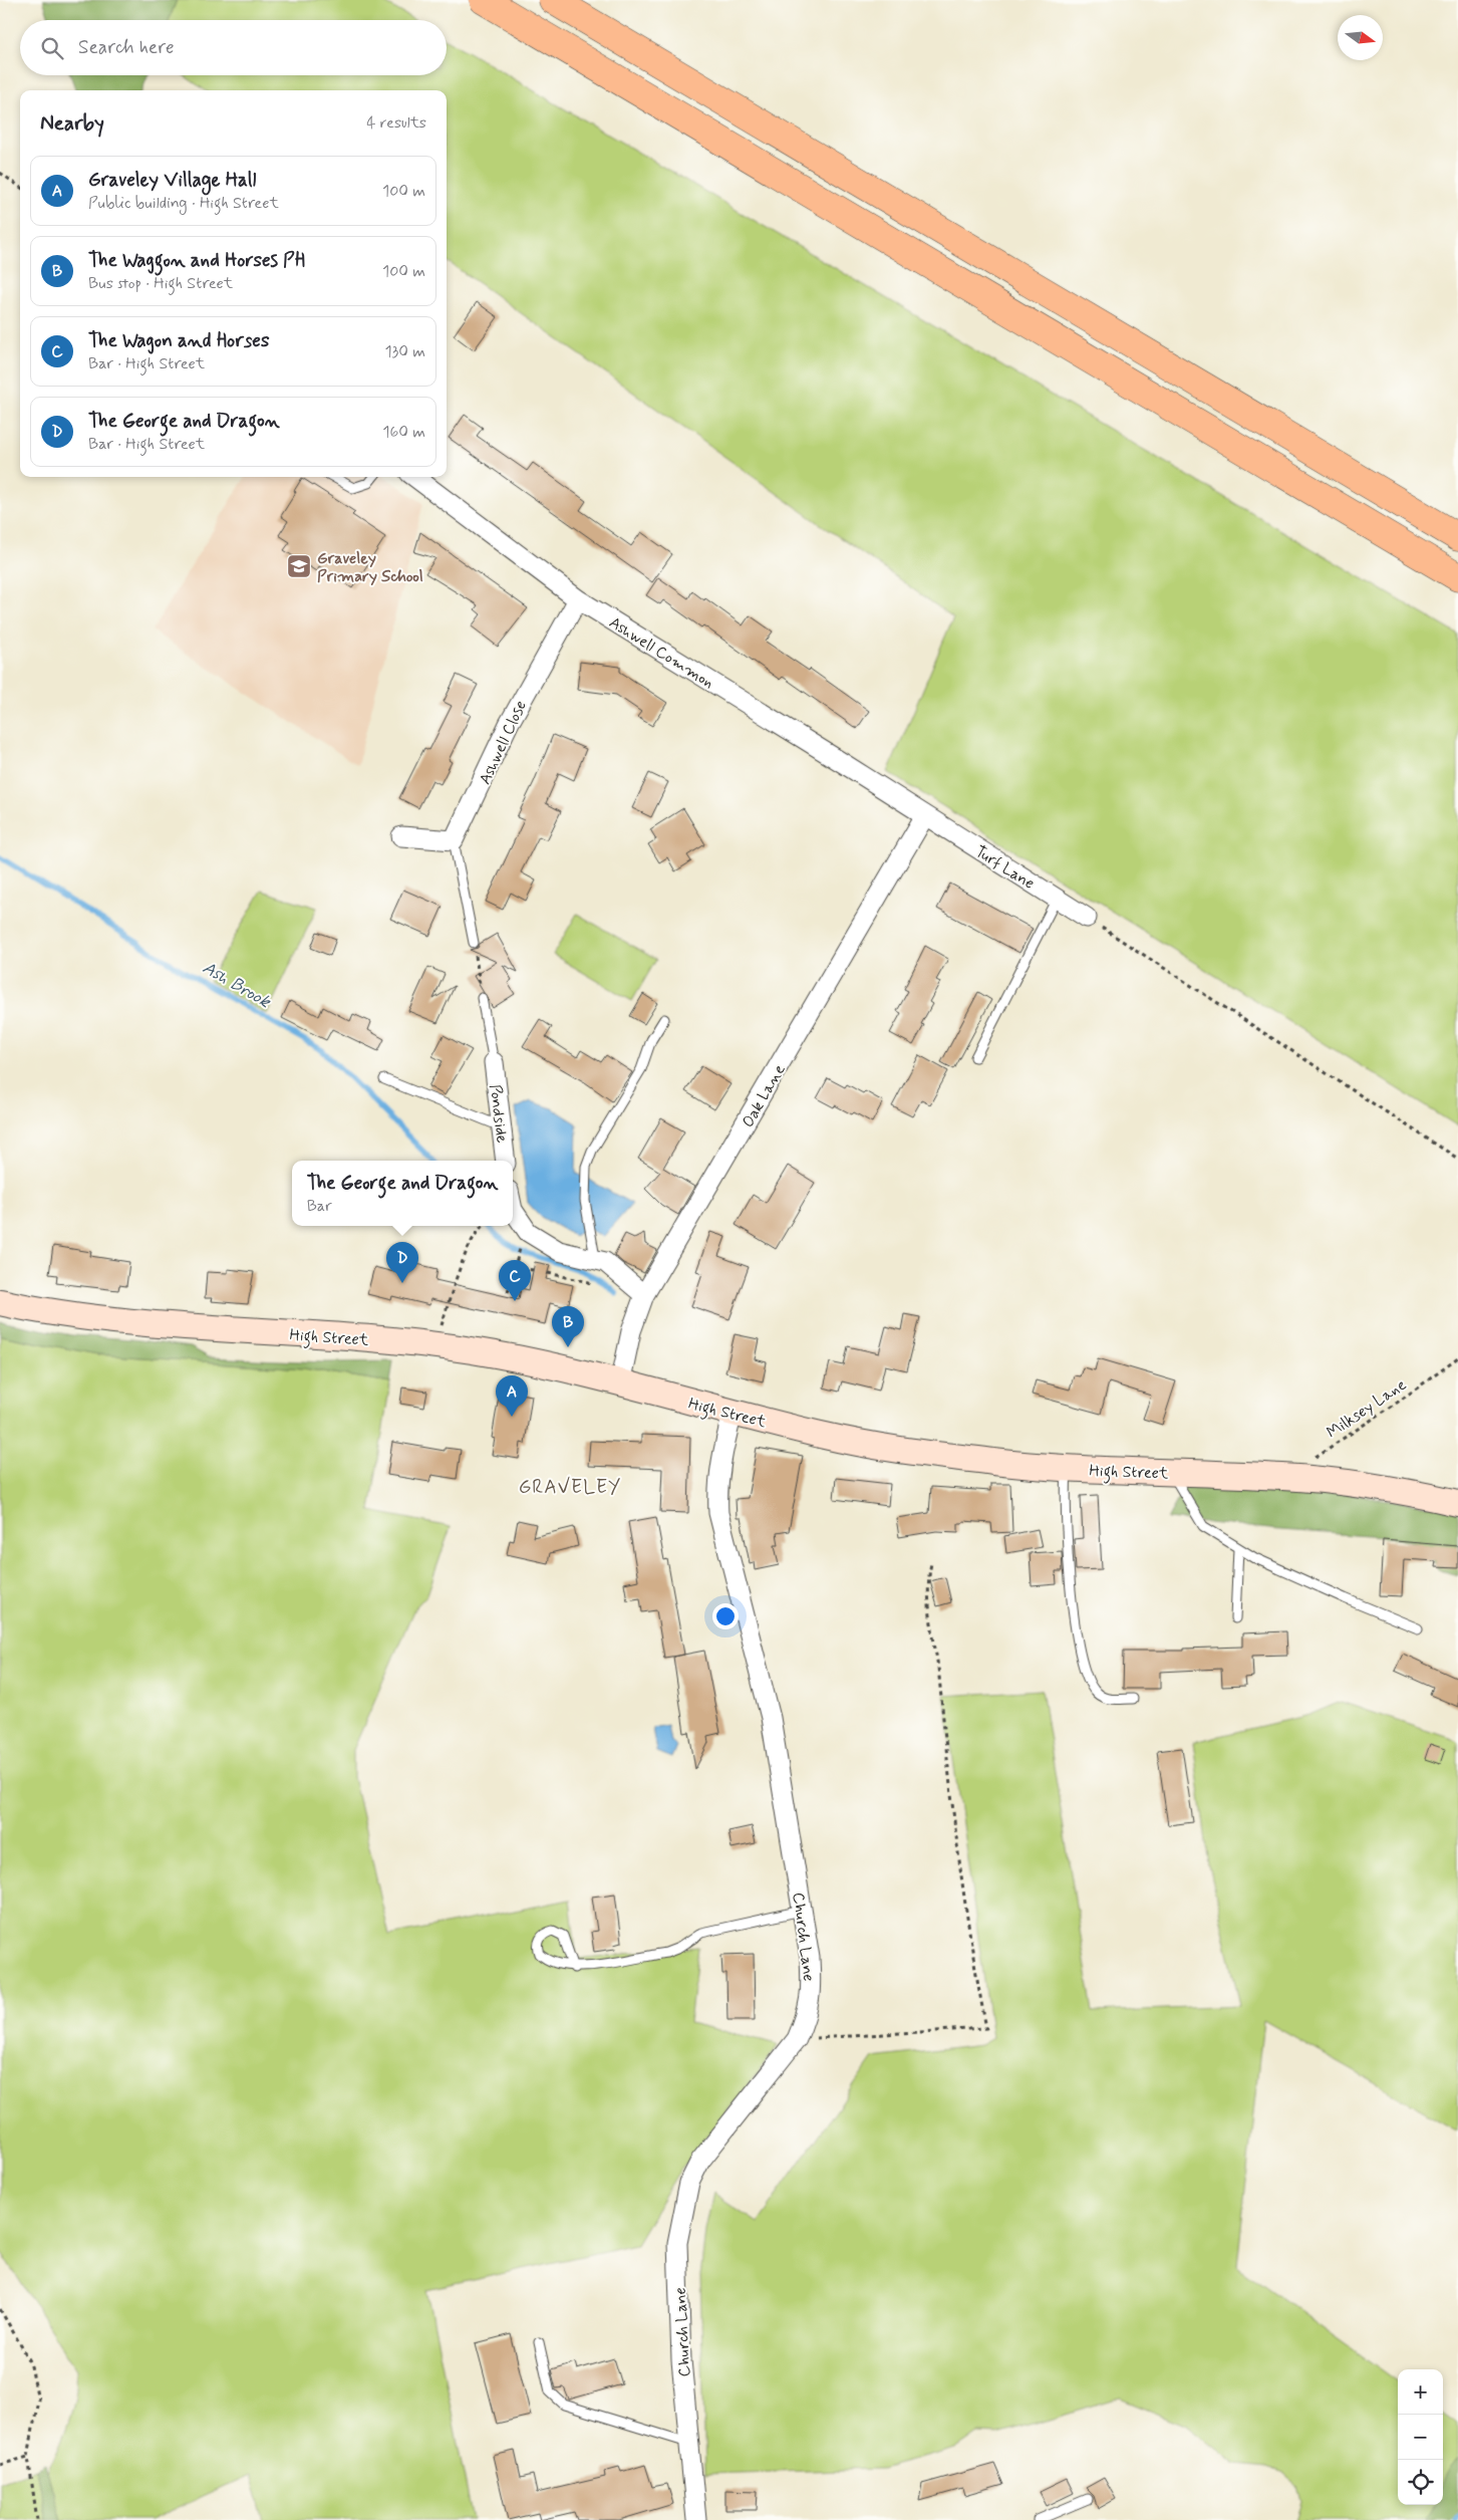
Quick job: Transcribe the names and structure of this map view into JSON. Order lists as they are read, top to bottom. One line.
{"streets":{"main road":["High Street"],"street":["Ashwell Common","Ashwell Close","Turf Lane","Oak Lane","Pondside","Church Lane"],"path":["Milksey Lane"]},"crossings":[["Ashwell Common","Ashwell Close"],["Ashwell Common","Turf Lane"],["Ashwell Common","Oak Lane"],["Turf Lane","Oak Lane"],["Oak Lane","High Street"],["High Street","Milksey Lane"],["High Street","Church Lane"]],"districts":["GRAVELEY"],"water":["Ash Brook"],"places":{"school or university":["Graveley Primary School"]},"north":"right","page":{"search":"Search here","heading":["Nearby","4 results"],"list":[{"mark":"A","name":"Graveley Village Hall","note":"Public building · High Street","value":"100 m"},{"mark":"B","name":"The Waggon and Horses PH","note":"Bus stop · High Street","value":"100 m"},{"mark":"C","name":"The Wagon and Horses","note":"Bar · High Street","value":"130 m"},{"mark":"D","name":"The George and Dragon","note":"Bar · High Street","value":"160 m"}],"popup":["The George and Dragon","Bar"],"pins":["D","C","B","A"],"map_buttons":["+","−"]}}
